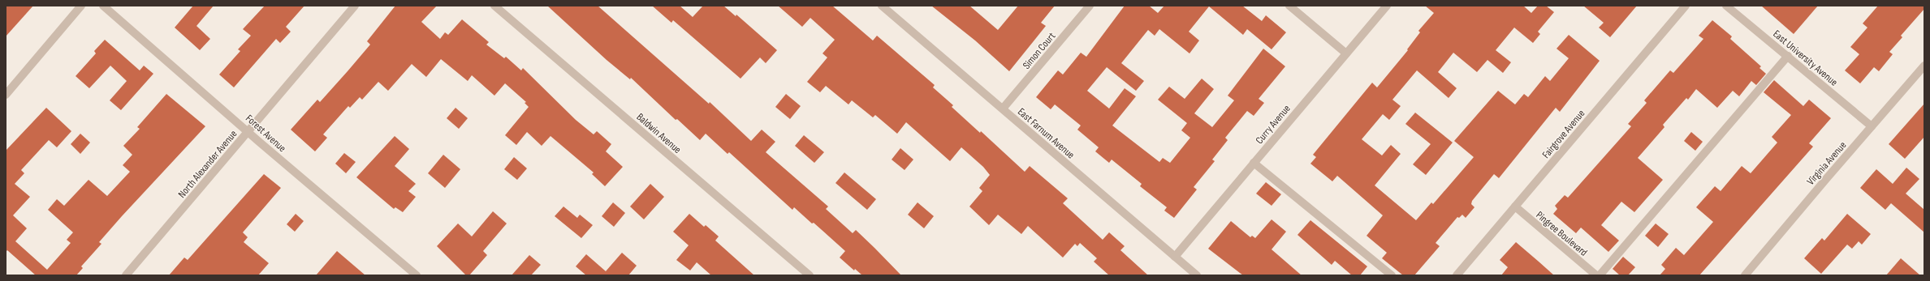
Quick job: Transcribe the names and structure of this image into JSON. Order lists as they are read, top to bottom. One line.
{"streets":{"street":["Simon Court","East University Avenue","Curry Avenue","Forest Avenue","Baldwin Avenue","East Farnum Avenue","Fairgrove Avenue","Virginia Avenue","North Alexander Avenue","Pingree Boulevard"]},"crossings":[["Simon Court","East Farnum Avenue"],["East University Avenue","Virginia Avenue"],["Curry Avenue","East Farnum Avenue"],["Forest Avenue","North Alexander Avenue"],["Fairgrove Avenue","Pingree Boulevard"]]}
